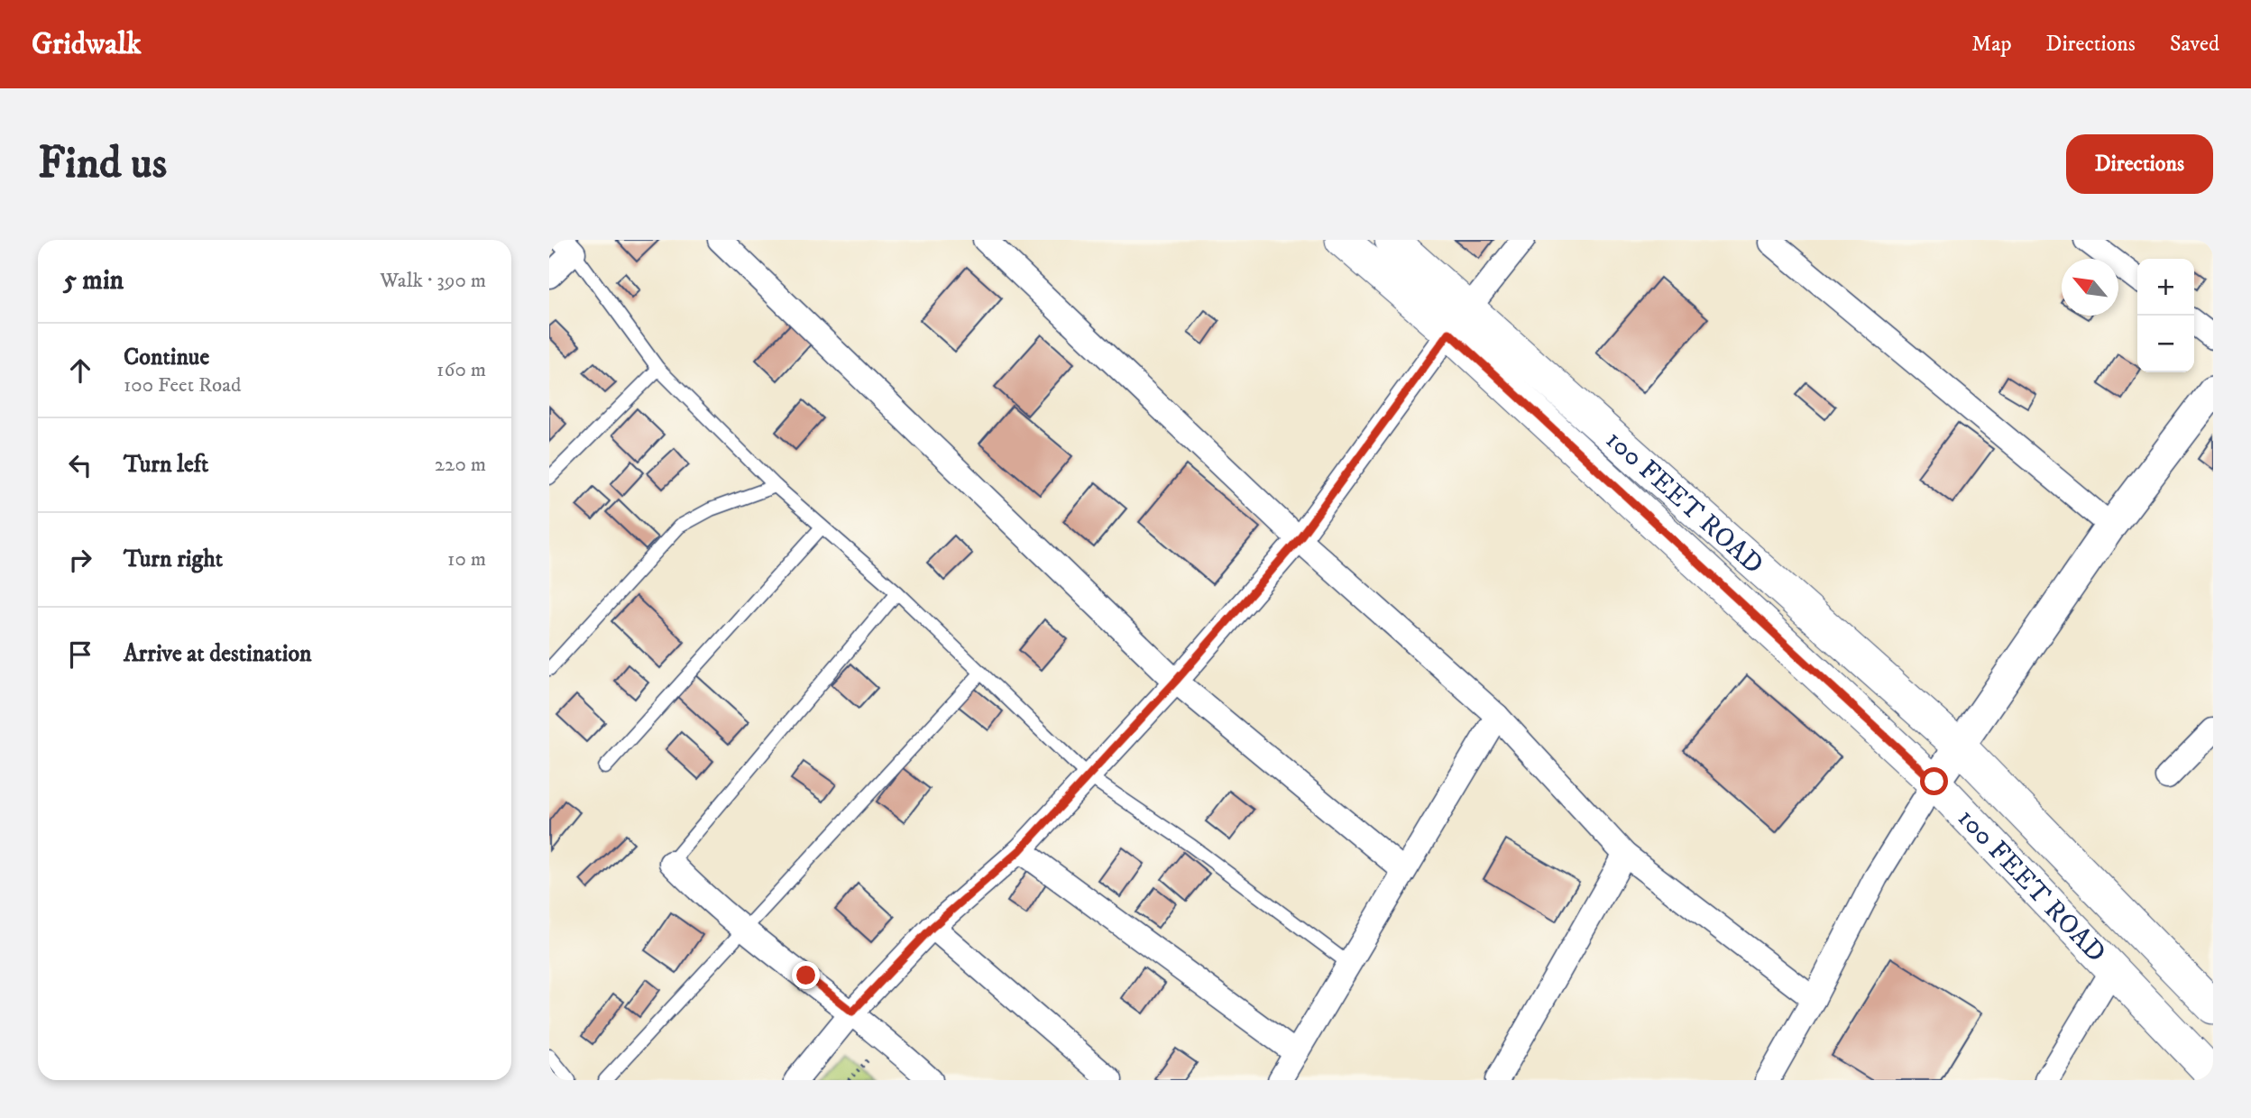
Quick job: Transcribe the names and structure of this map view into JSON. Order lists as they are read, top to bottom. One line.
{"streets":{"main road":["100 FEET ROAD"]},"north":"top left","page":{"header":"Gridwalk","nav":["Map","Directions","Saved"],"buttons":"Directions","title":"Find us","heading":["5 min","Walk · 390 m"],"map_buttons":["+","−"],"list":[["Continue","100 Feet Road","160 m"],["Turn left","220 m"],["Turn right","10 m"],"Arrive at destination"]}}
